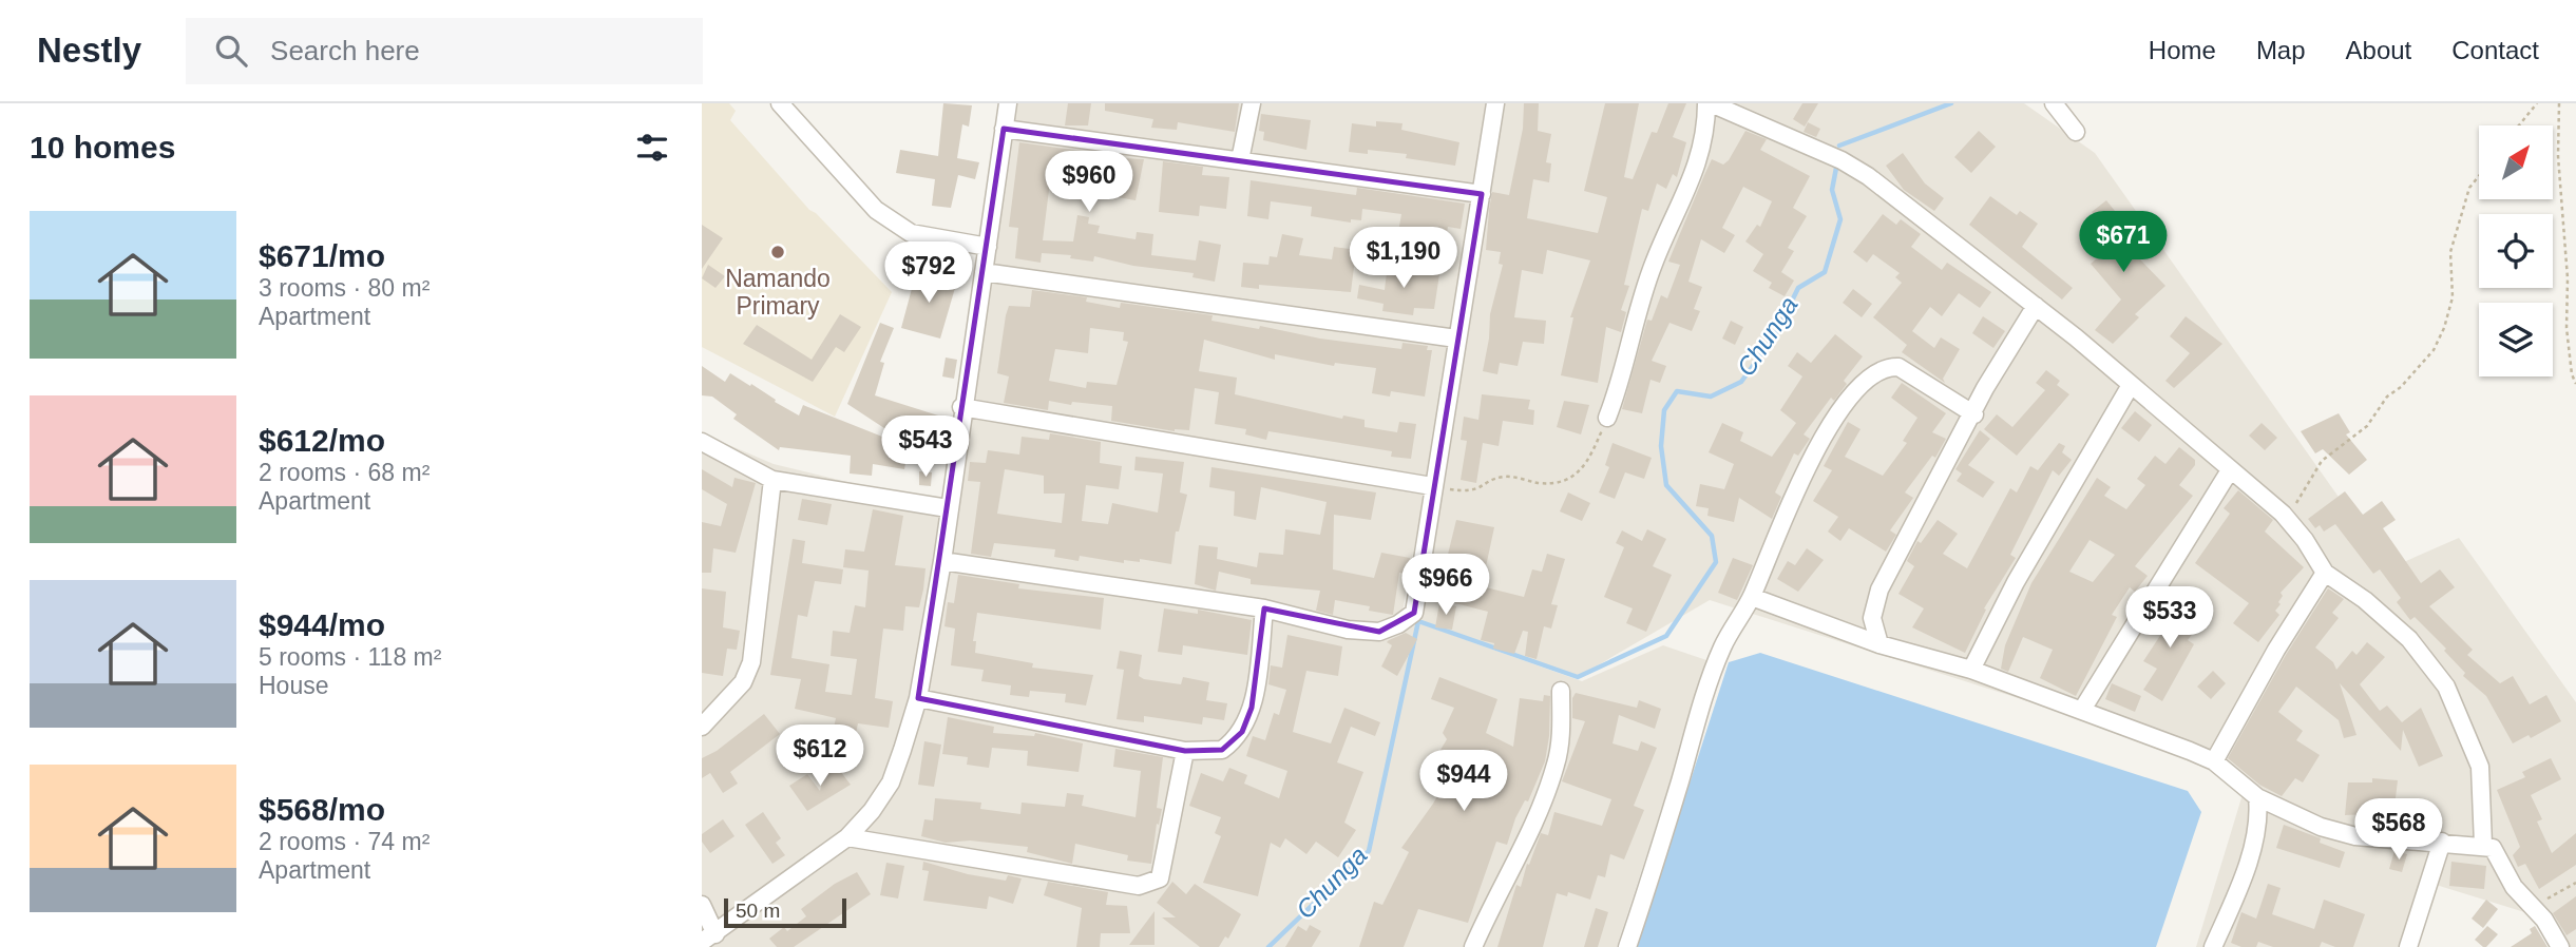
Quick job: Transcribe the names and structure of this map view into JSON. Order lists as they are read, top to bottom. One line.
{"water":["Chunga"],"places":["Namando Primary"],"scale_bar":"50 m","north":"top right","page":{"header":"Nestly","search":"Search here","nav":["Home","Map","About","Contact"],"heading":"10 homes","price":["$960","$671","$1,190","$792","$543","$966","$533","$612","$944","$568"],"list":[{"name":"$671/mo","note":"3 rooms · 80 m² · Apartment"},{"name":"$612/mo","note":"2 rooms · 68 m² · Apartment"},{"name":"$944/mo","note":"5 rooms · 118 m² · House"},{"name":"$568/mo","note":"2 rooms · 74 m² · Apartment"}],"scale":"50 m"}}
